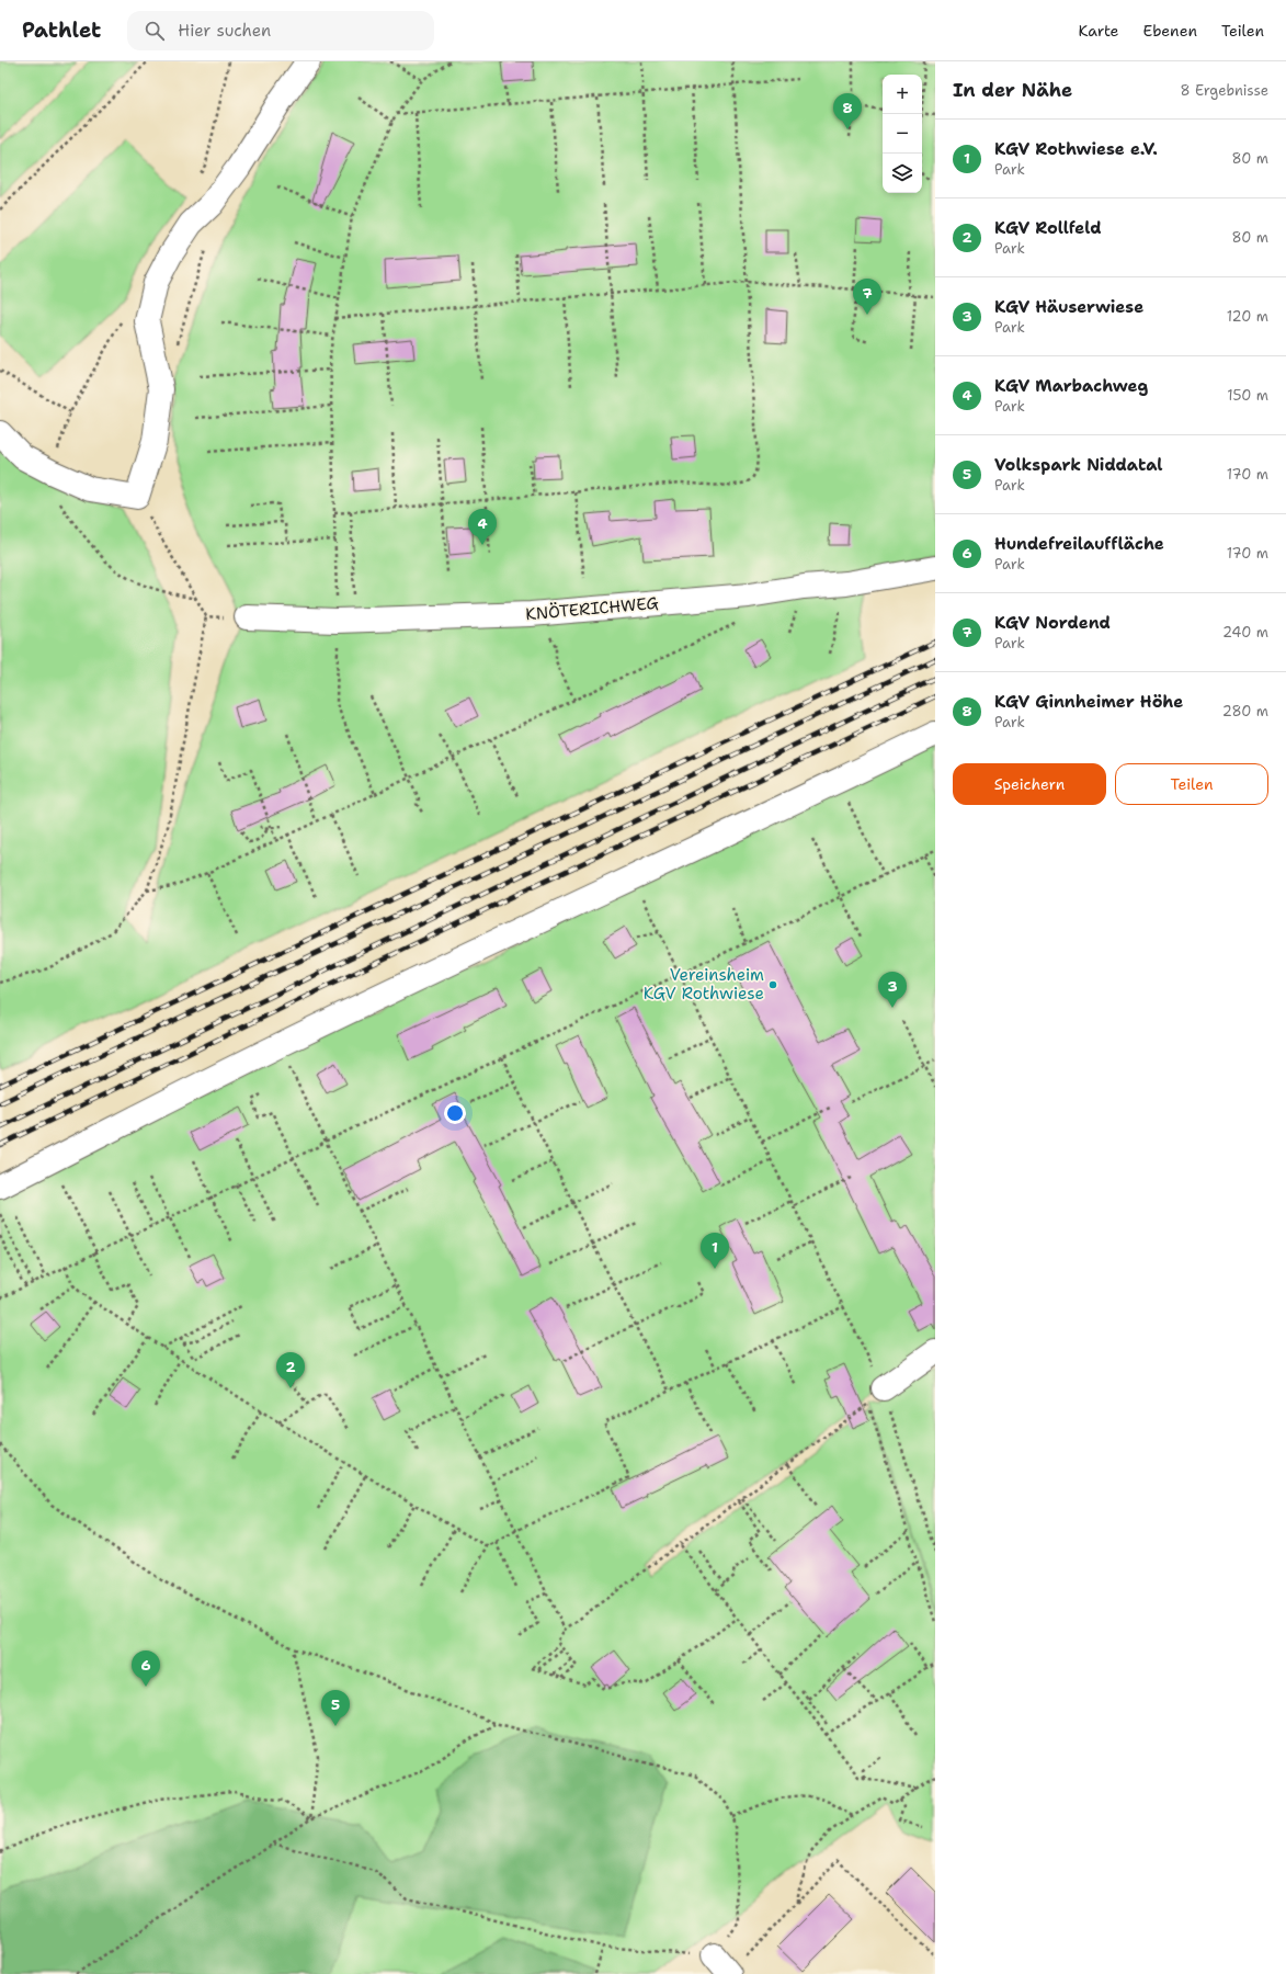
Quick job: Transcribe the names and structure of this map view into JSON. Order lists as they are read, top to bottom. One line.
{"streets":{"street":["KNÖTERICHWEG"]},"places":["Vereinsheim KGV Rothwiese"],"page":{"header":"Pathlet","search":"Hier suchen","nav":["Karte","Ebenen","Teilen"],"heading":["In der Nähe","8 Ergebnisse"],"map_buttons":["+","−"],"pins":["8","7","4","3","1","2","6","5"],"list":[{"mark":"1","name":"KGV Rothwiese e.V.","note":"Park","value":"80 m"},{"mark":"2","name":"KGV Rollfeld","note":"Park","value":"80 m"},{"mark":"3","name":"KGV Häuserwiese","note":"Park","value":"120 m"},{"mark":"4","name":"KGV Marbachweg","note":"Park","value":"150 m"},{"mark":"5","name":"Volkspark Niddatal","note":"Park","value":"170 m"},{"mark":"6","name":"Hundefreilauffläche","note":"Park","value":"170 m"},{"mark":"7","name":"KGV Nordend","note":"Park","value":"240 m"},{"mark":"8","name":"KGV Ginnheimer Höhe","note":"Park","value":"280 m"}],"buttons":["Speichern","Teilen"]}}
